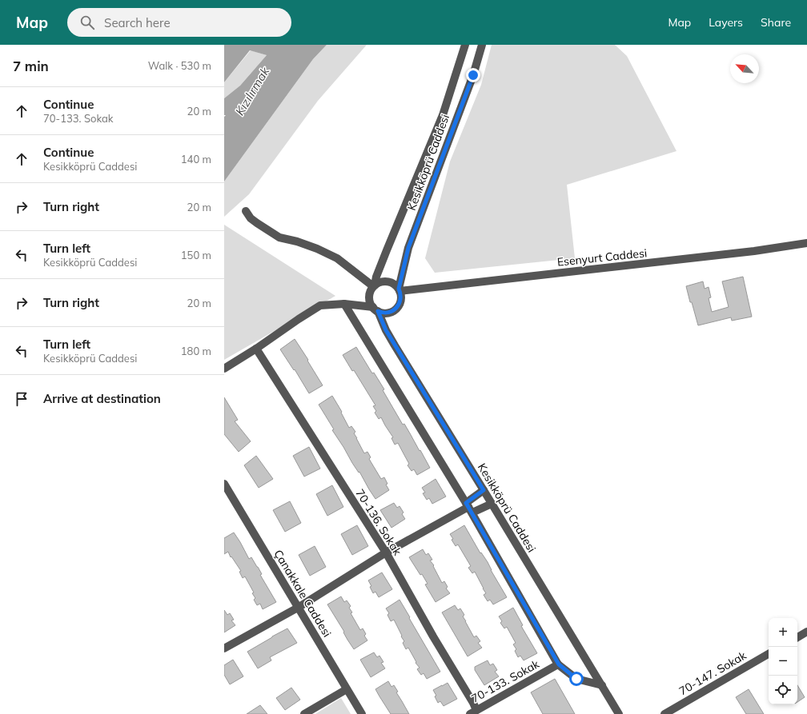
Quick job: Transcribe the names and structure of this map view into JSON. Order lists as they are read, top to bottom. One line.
{"streets":{"street":["Kesikköprü Caddesi","Esenyurt Caddesi","70-136. Sokak","Çanakkale Caddesi","70-147. Sokak","70-133. Sokak"]},"crossings":[["Kesikköprü Caddesi","Esenyurt Caddesi"],["70-136. Sokak","70-133. Sokak"]],"water":["Kızılırmak"],"north":"top left","page":{"header":"Map","search":"Search here","nav":["Map","Layers","Share"],"heading":["7 min","Walk · 530 m"],"list":[["Continue","70-133. Sokak","20 m"],["Continue","Kesikköprü Caddesi","140 m"],["Turn right","20 m"],["Turn left","Kesikköprü Caddesi","150 m"],["Turn right","20 m"],["Turn left","Kesikköprü Caddesi","180 m"],"Arrive at destination"],"map_buttons":["+","−"]}}
